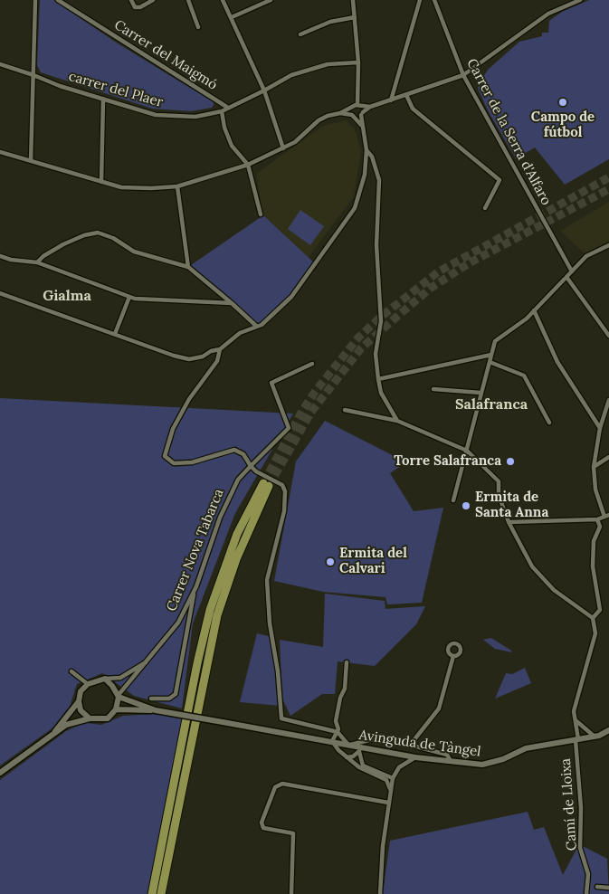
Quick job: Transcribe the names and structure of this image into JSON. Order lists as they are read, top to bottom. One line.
{"streets":{"main road":["Avinguda de Tàngel"],"street":["Carrer del Maigmó","carrer del Plaer","Carrer de la Serra d'Alfaro","Carrer Nova Tabarca","Camí de Lloixa"]},"crossings":[["Carrer del Maigmó","carrer del Plaer"],["Avinguda de Tàngel","Camí de Lloixa"]],"districts":["Gialma","Salafranca"],"places":["Campo de fútbol","Torre Salafranca","Ermita de Santa Anna","Ermita del Calvari"]}
